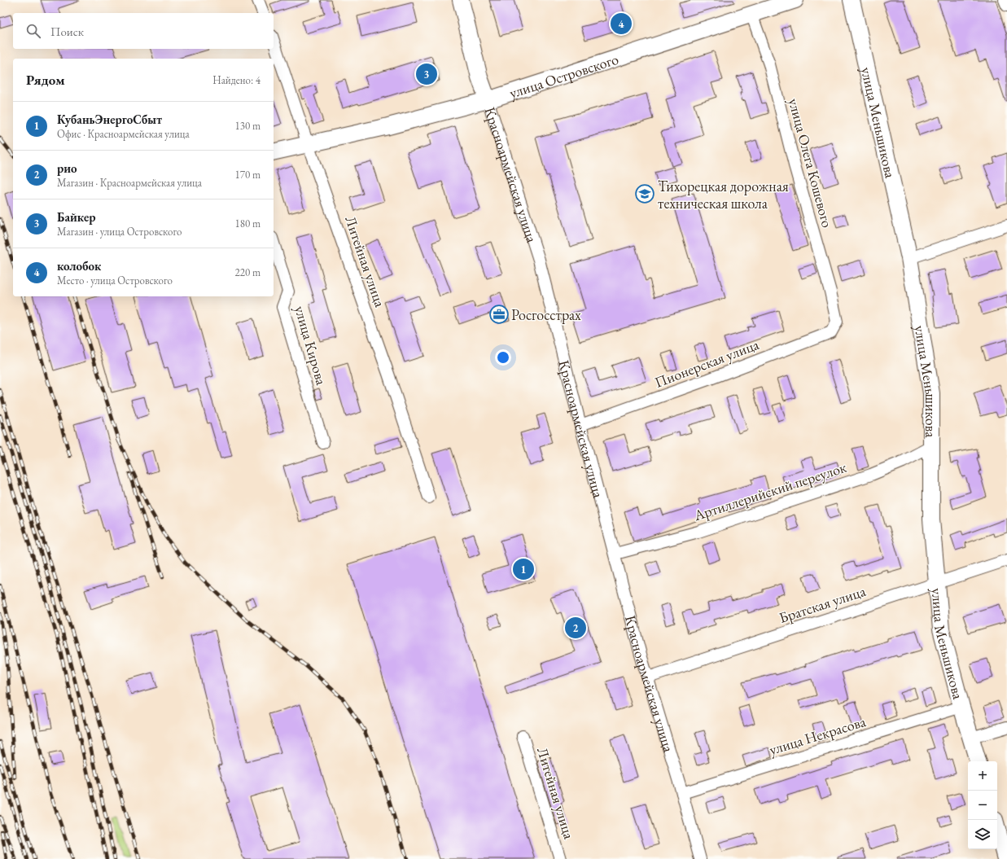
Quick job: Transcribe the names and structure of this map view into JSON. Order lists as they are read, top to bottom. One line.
{"streets":{"street":["улица Островского","улица Меньшикова","улица Олега Кошевого","Красноармейская улица","Литейная улица","улица Кирова","Пионерская улица","Артиллерийский переулок","Братская улица","улица Некрасова"]},"crossings":[["улица Островского","улица Олега Кошевого"],["улица Островского","Красноармейская улица"],["улица Островского","Литейная улица"],["улица Меньшикова","Артиллерийский переулок"],["улица Меньшикова","Братская улица"],["улица Меньшикова","улица Некрасова"],["улица Олега Кошевого","Пионерская улица"],["Красноармейская улица","Пионерская улица"],["Красноармейская улица","Артиллерийский переулок"],["Красноармейская улица","Братская улица"],["Красноармейская улица","улица Некрасова"]],"places":{"school or university":["Тихорецкая дорожная техническая школа"],"office":["Росгосстрах"]},"page":{"pins":["4","3","1","2"],"search":"Поиск","heading":["Рядом","Найдено: 4"],"list":[{"mark":"1","name":"КубаньЭнергоСбыт","note":"Офис · Красноармейская улица","value":"130 m"},{"mark":"2","name":"рио","note":"Магазин · Красноармейская улица","value":"170 m"},{"mark":"3","name":"Байкер","note":"Магазин · улица Островского","value":"180 m"},{"mark":"4","name":"колобок","note":"Место · улица Островского","value":"220 m"}],"map_buttons":["+","−"]}}
